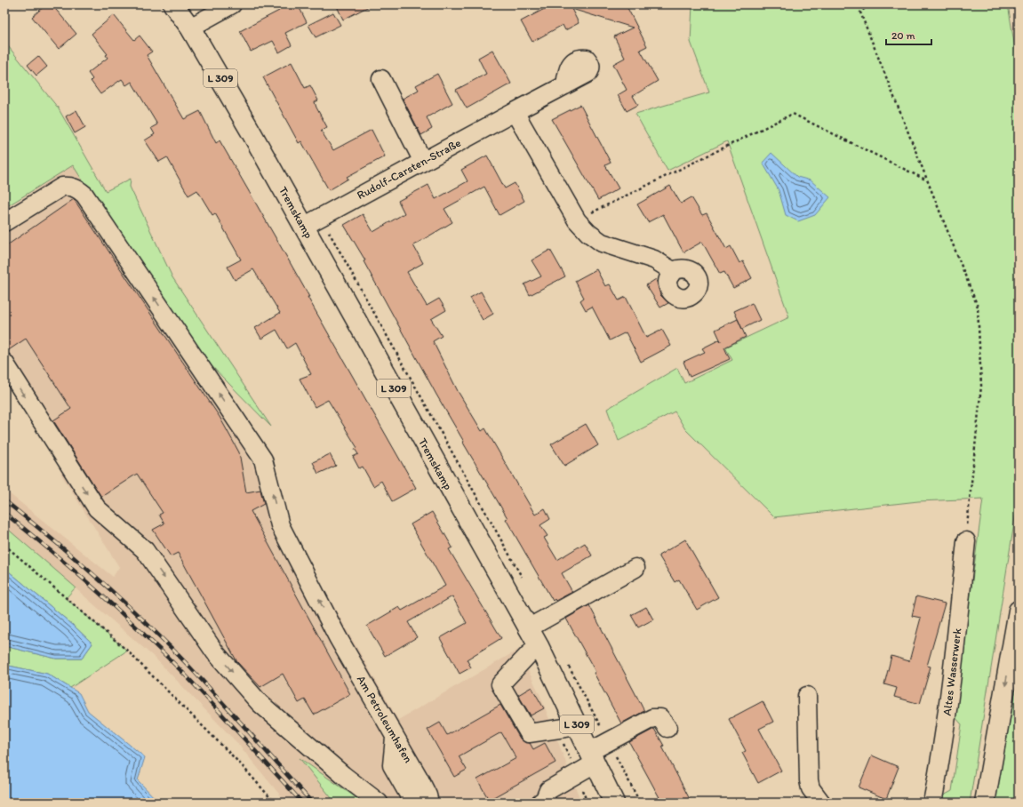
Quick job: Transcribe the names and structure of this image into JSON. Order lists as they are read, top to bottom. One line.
{"streets":{"main road":["L 309","Tremskamp"],"street":["Rudolf-Carsten-Straße","Altes Wasserwerk","Am Petroleumhafen"]},"crossings":[["L 309","Tremskamp"],["Rudolf-Carsten-Straße","Tremskamp"]],"scale_bar":"20 m"}
